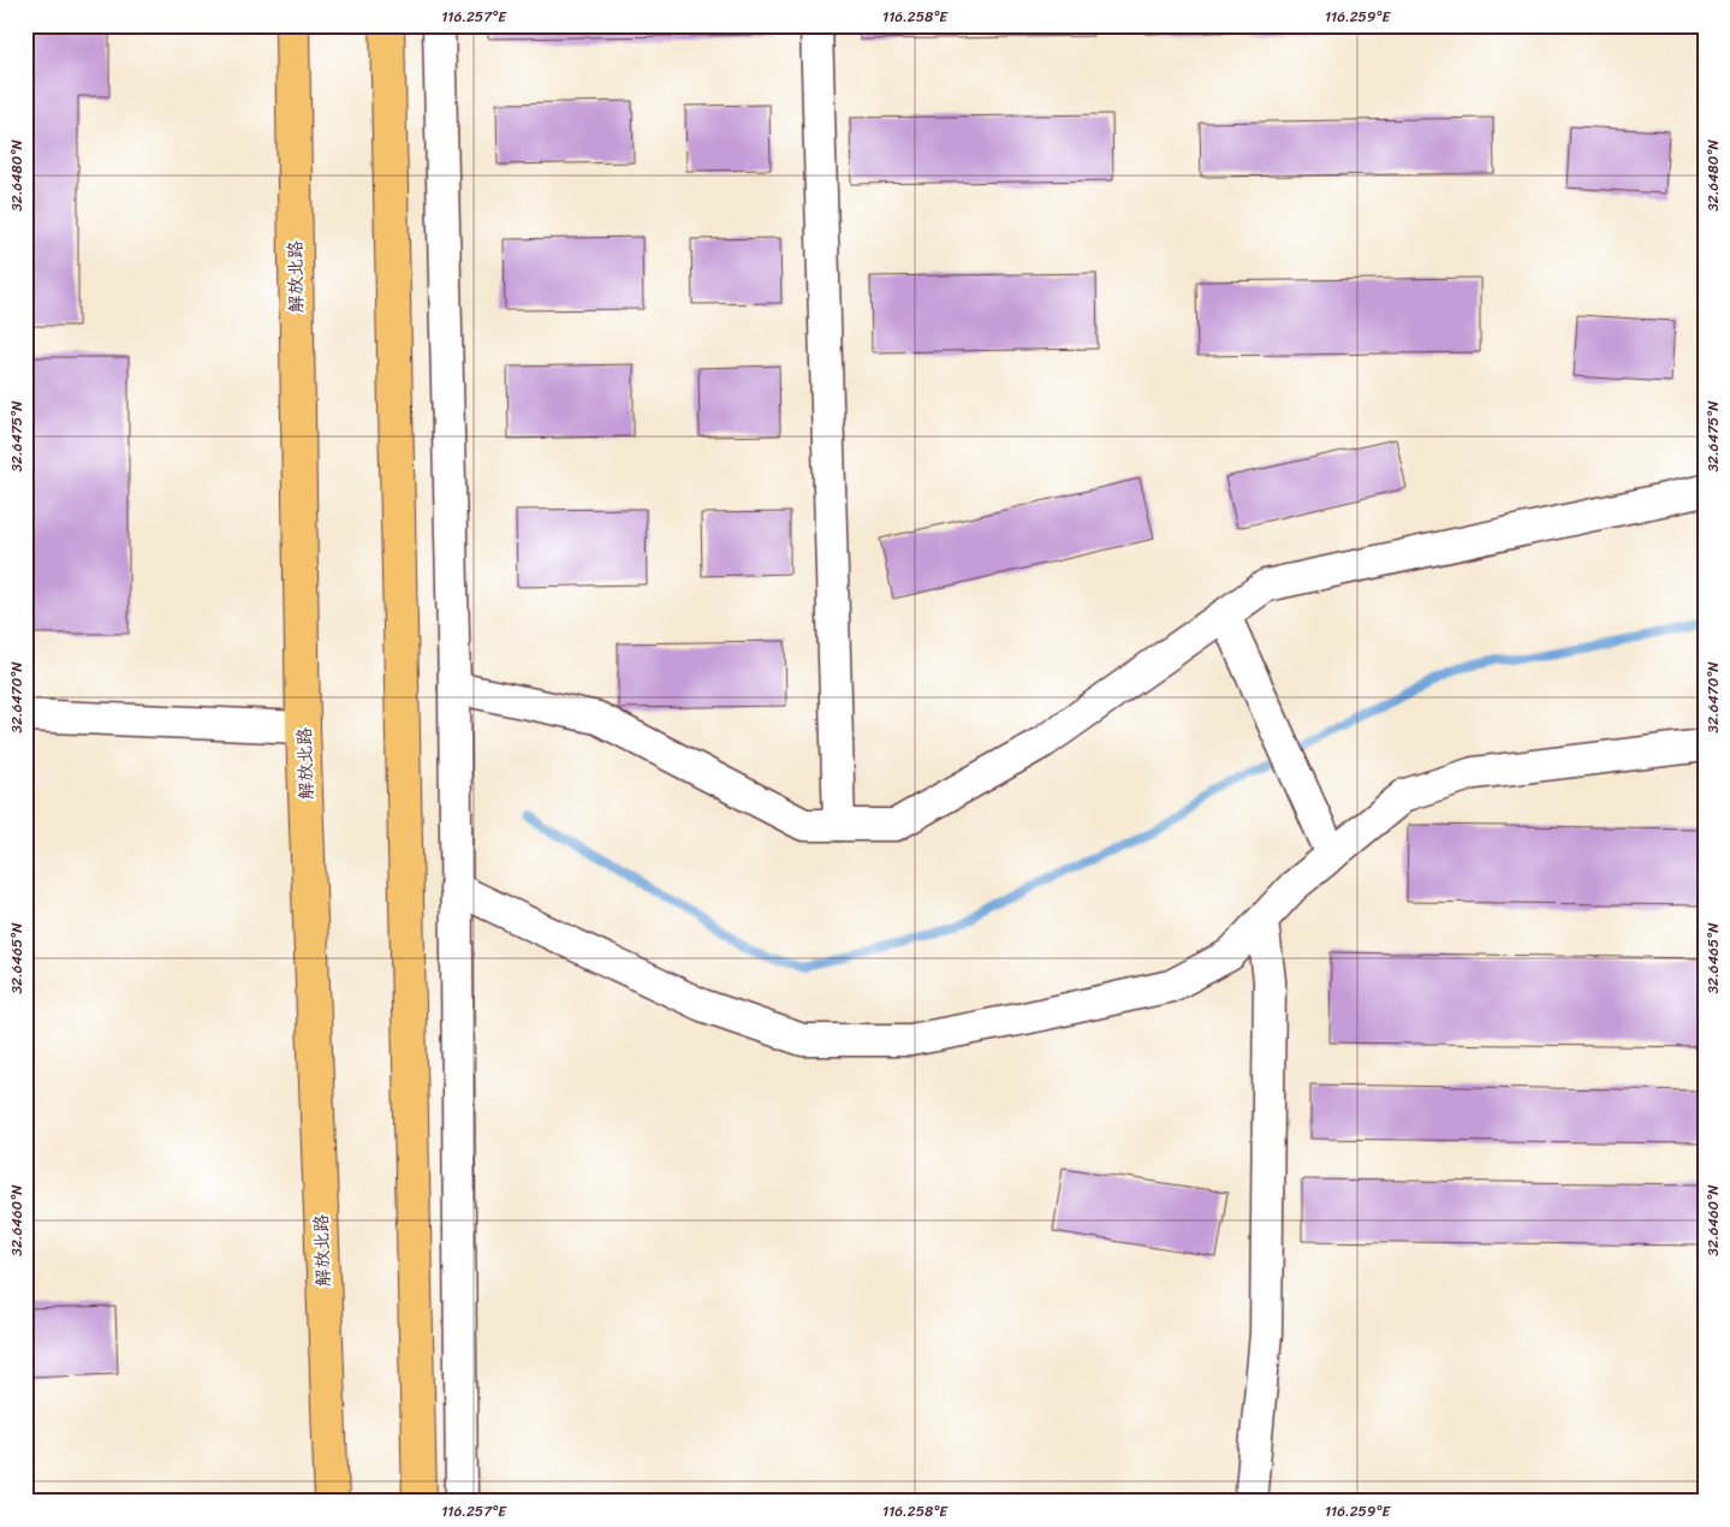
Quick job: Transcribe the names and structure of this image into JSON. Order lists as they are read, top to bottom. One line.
{"streets":{"main road":["解放北路"]},"coordinates":["116.257°E","116.258°E","116.259°E","32.6480°N","32.6475°N","32.6470°N","32.6465°N","32.6460°N"]}
